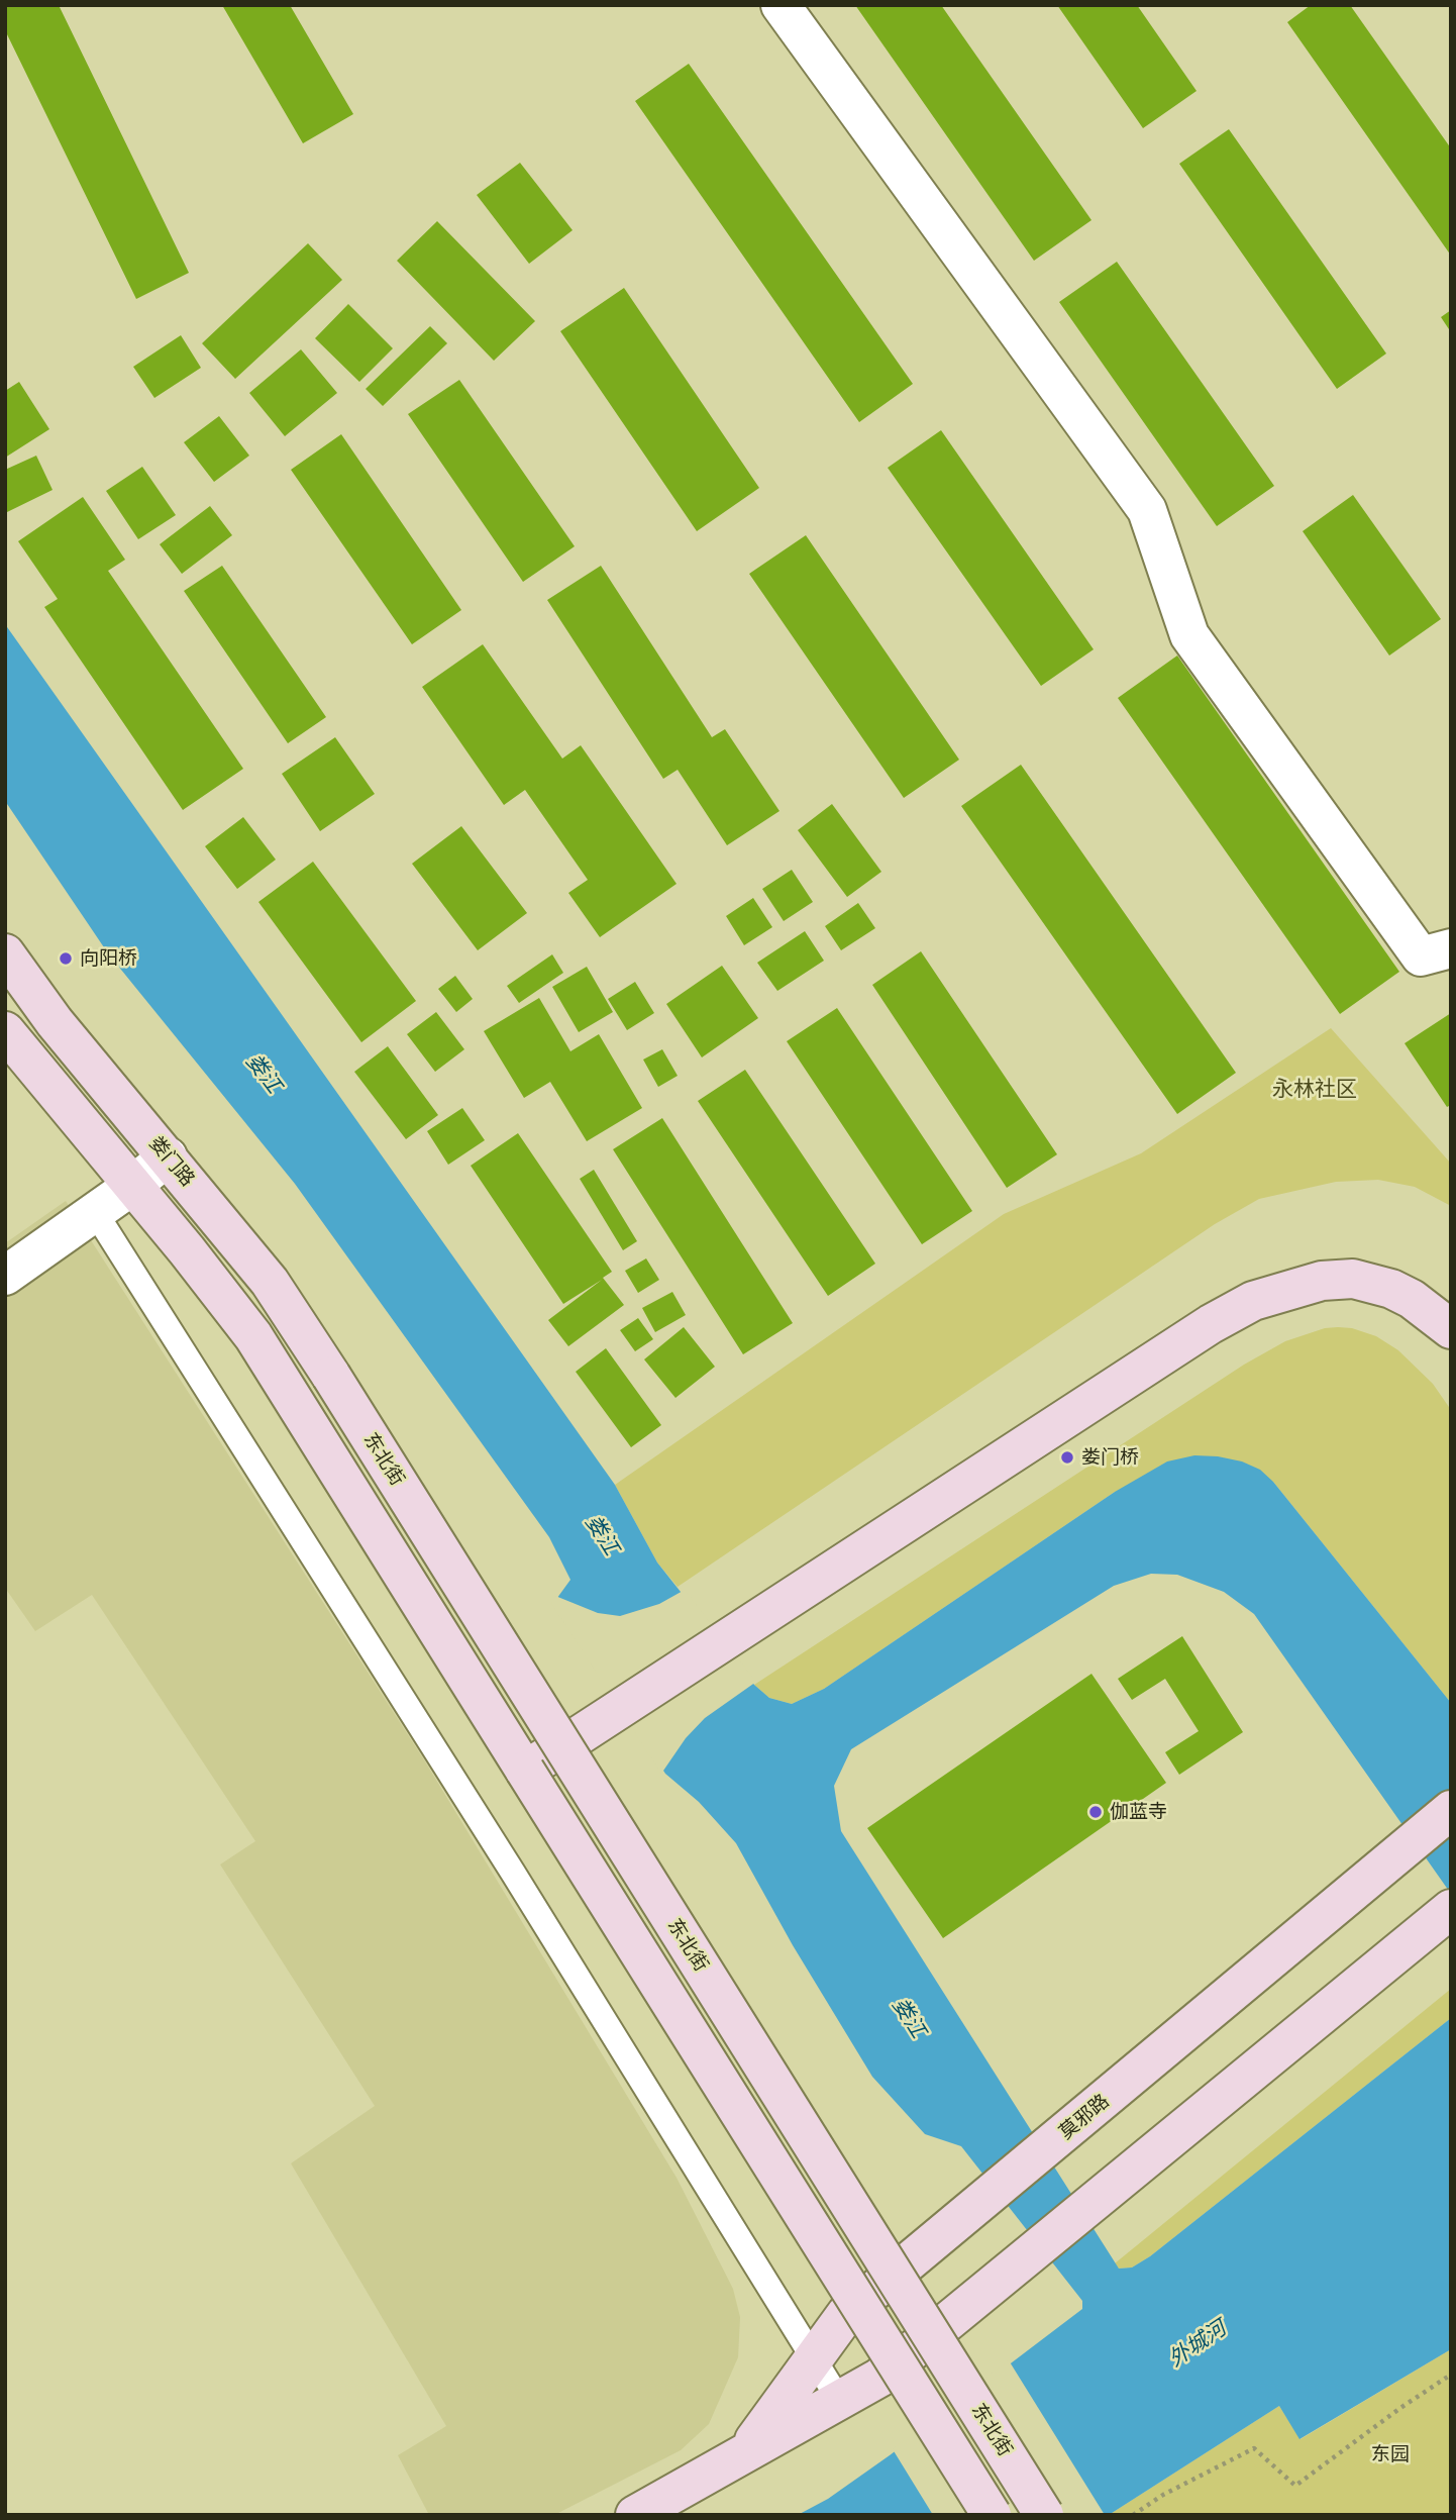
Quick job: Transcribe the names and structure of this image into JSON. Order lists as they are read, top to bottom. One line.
{"streets":{"main road":["娄门路","东北街","莫邪路"]},"crossings":[["娄门路","东北街"]],"districts":["永林社区"],"water":["娄江","外城河"],"parks":["东园"],"places":["向阳桥","娄门桥","伽蓝寺"]}
